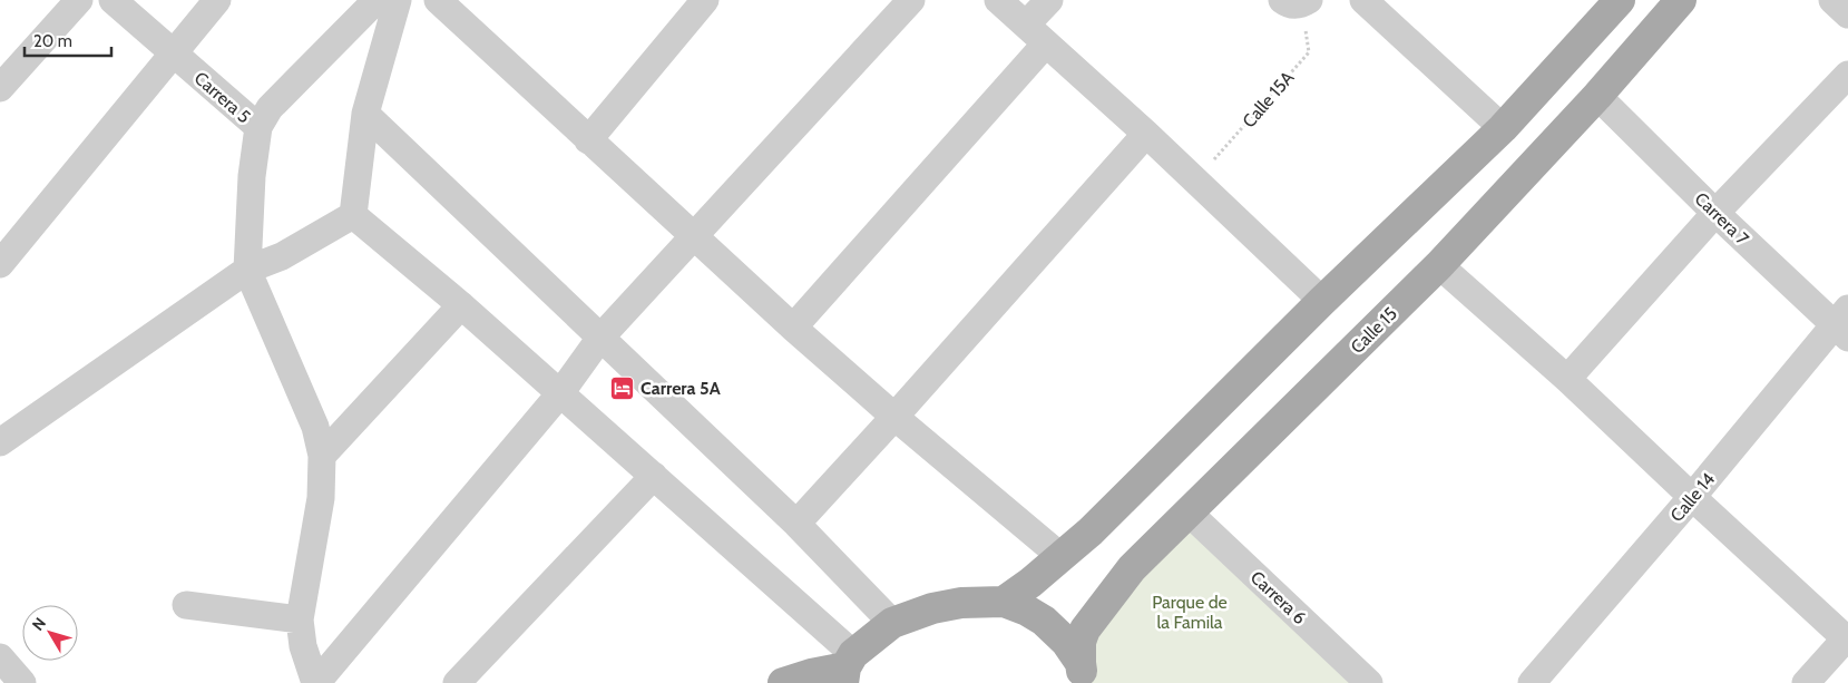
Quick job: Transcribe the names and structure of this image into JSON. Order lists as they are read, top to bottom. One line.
{"streets":{"main road":["Calle 15"],"street":["Carrera 5","Carrera 7","Calle 14","Carrera 6"],"path":["Calle 15A"]},"crossings":[["Carrera 7","Calle 15"],["Carrera 7","Calle 14"],["Calle 15","Carrera 6"]],"parks":["Parque de la Famila"],"places":{"hotel":["Carrera 5A"]},"scale_bar":"20 m","north":"top left"}
